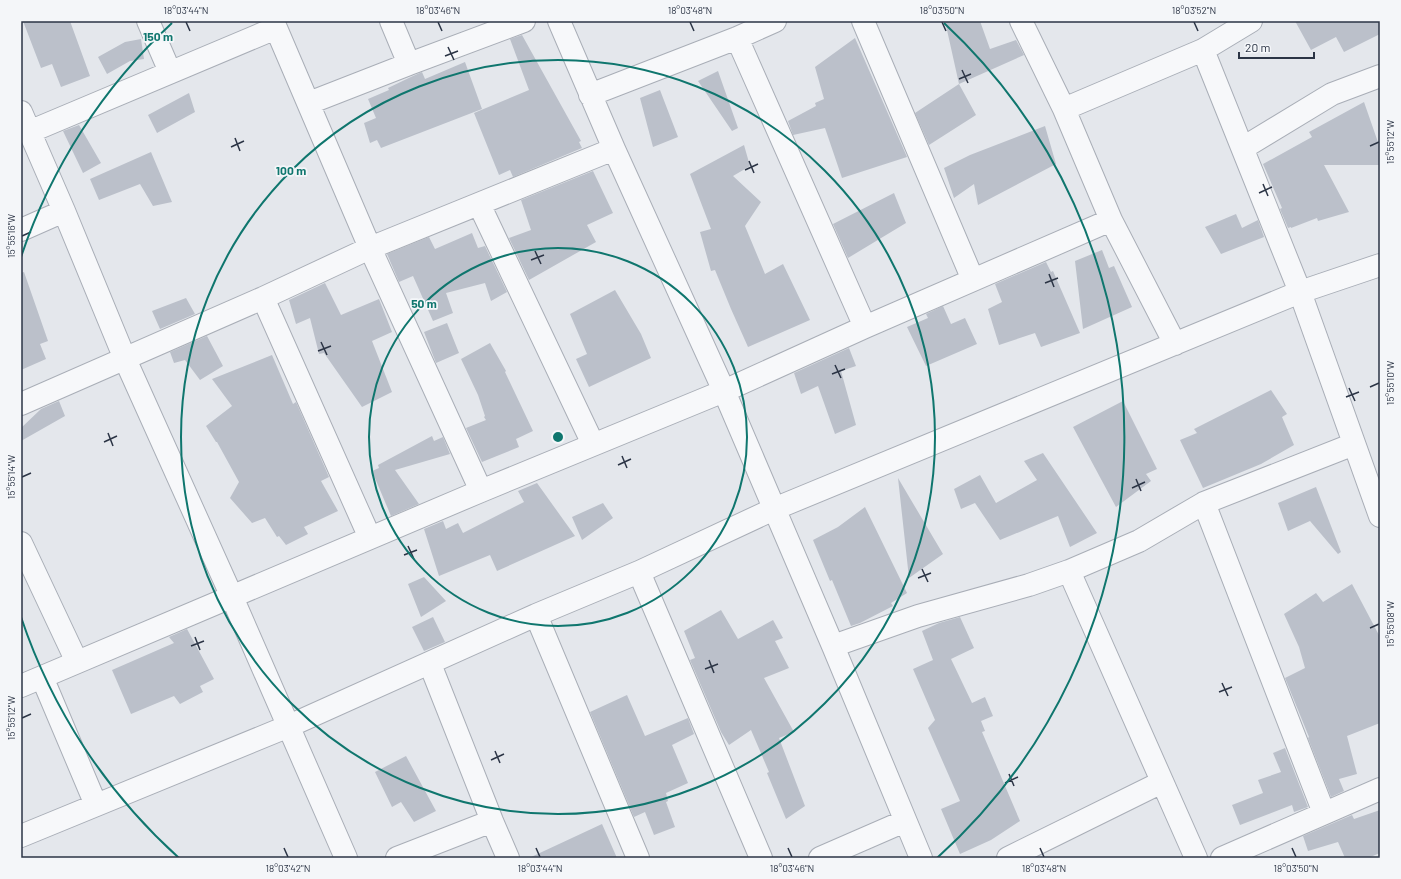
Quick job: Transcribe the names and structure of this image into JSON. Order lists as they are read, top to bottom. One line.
{"scale_bar":"20 m","coordinates":["18°03'44\"N","18°03'46\"N","18°03'48\"N","18°03'50\"N","18°03'52\"N","15°55'12\"W","15°55'16\"W","15°55'10\"W","15°55'14\"W","15°55'08\"W","18°03'42\"N"],"rings":["150 m","100 m","50 m"]}
